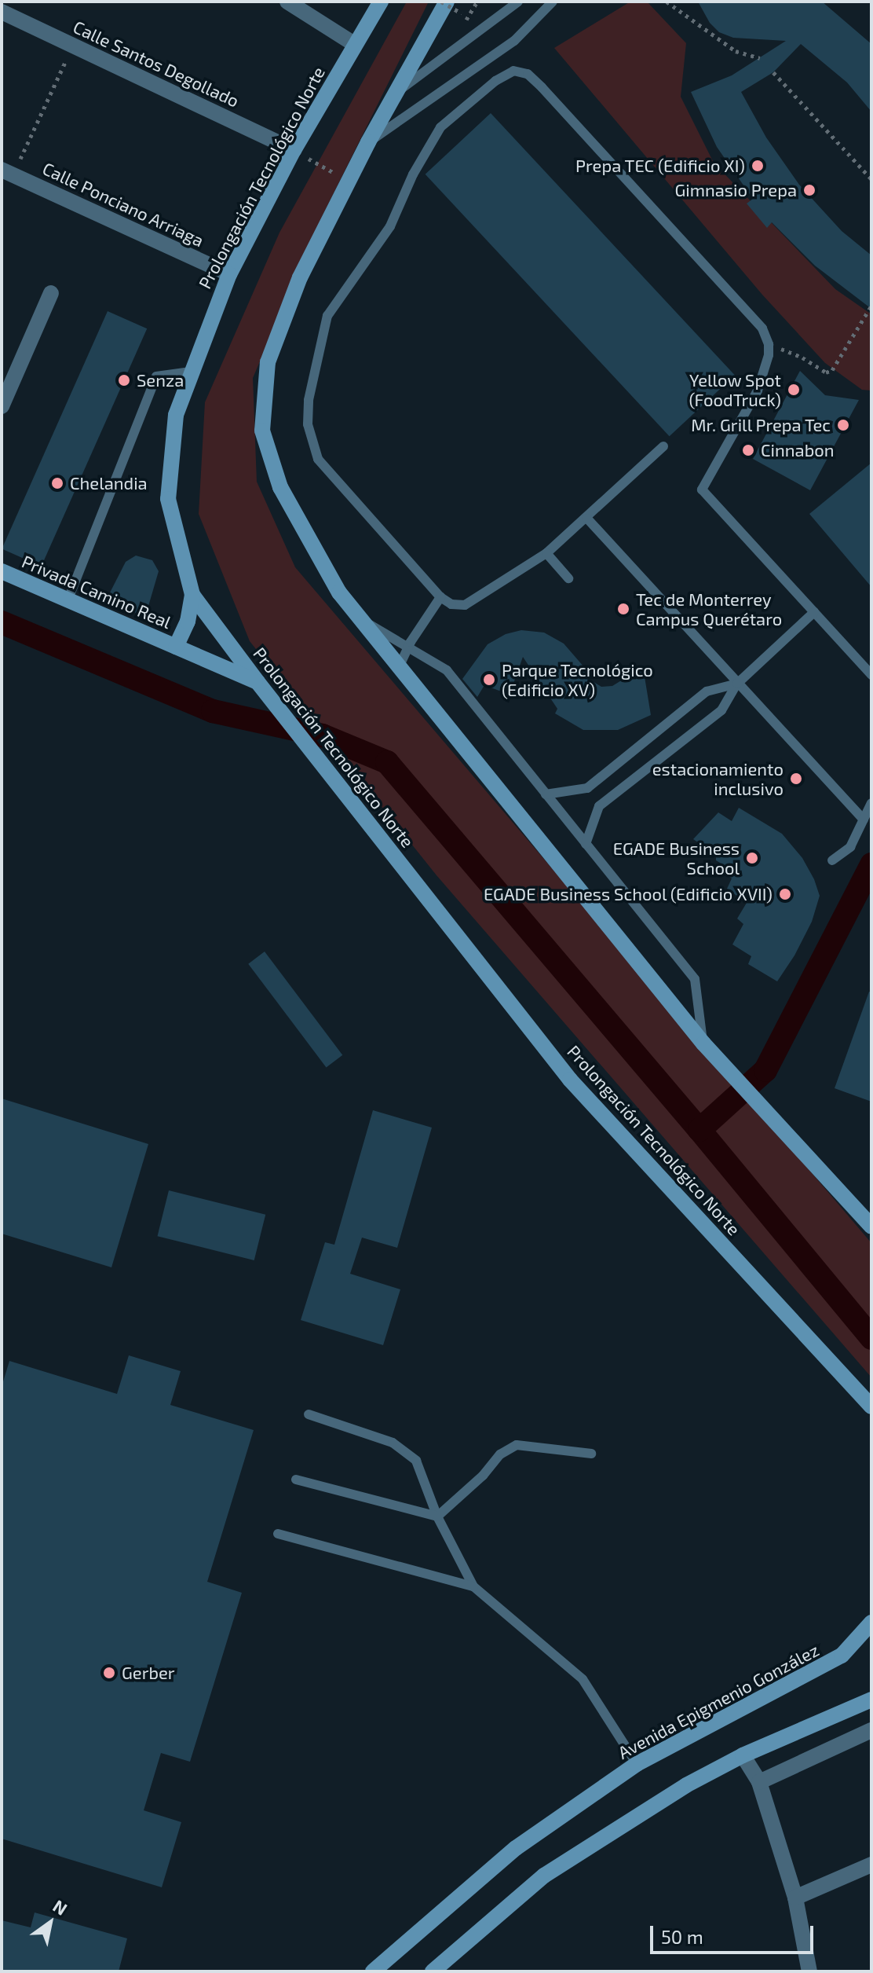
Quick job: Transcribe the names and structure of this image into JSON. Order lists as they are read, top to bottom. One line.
{"streets":{"main road":["Prolongación Tecnológico Norte","Privada Camino Real","Avenida Epigmenio González"],"street":["Calle Santos Degollado","Calle Ponciano Arriaga"]},"crossings":[["Calle Santos Degollado","Prolongación Tecnológico Norte"],["Prolongación Tecnológico Norte","Calle Ponciano Arriaga"],["Prolongación Tecnológico Norte","Privada Camino Real"]],"places":["Prepa TEC (Edificio XI)","Gimnasio Prepa","Senza","Yellow Spot (FoodTruck)","Mr. Grill Prepa Tec","Cinnabon","Chelandia","Tec de Monterrey Campus Querétaro","Parque Tecnológico (Edificio XV)","estacionamiento inclusivo","EGADE Business School","EGADE Business School (Edificio XVII)","Gerber"],"scale_bar":"50 m","north":"top right"}
